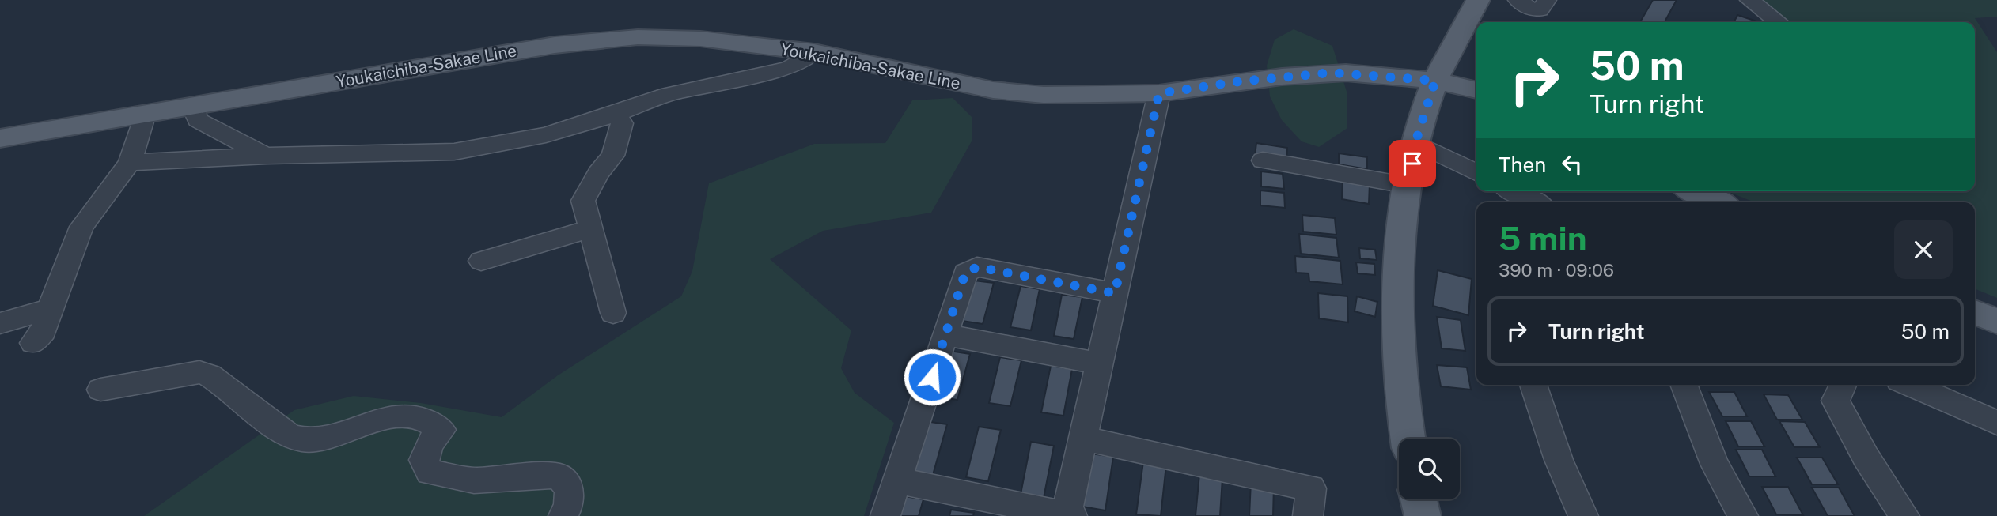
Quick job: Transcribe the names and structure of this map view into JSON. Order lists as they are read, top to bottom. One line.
{"streets":{"main road":["Youkaichiba-Sakae Line"]},"page":{"turn":["50 m","Turn right"],"then":"Then","heading":["5 min","390 m · 09:06"],"list":[{"name":"Turn right","value":"50 m"}]}}
